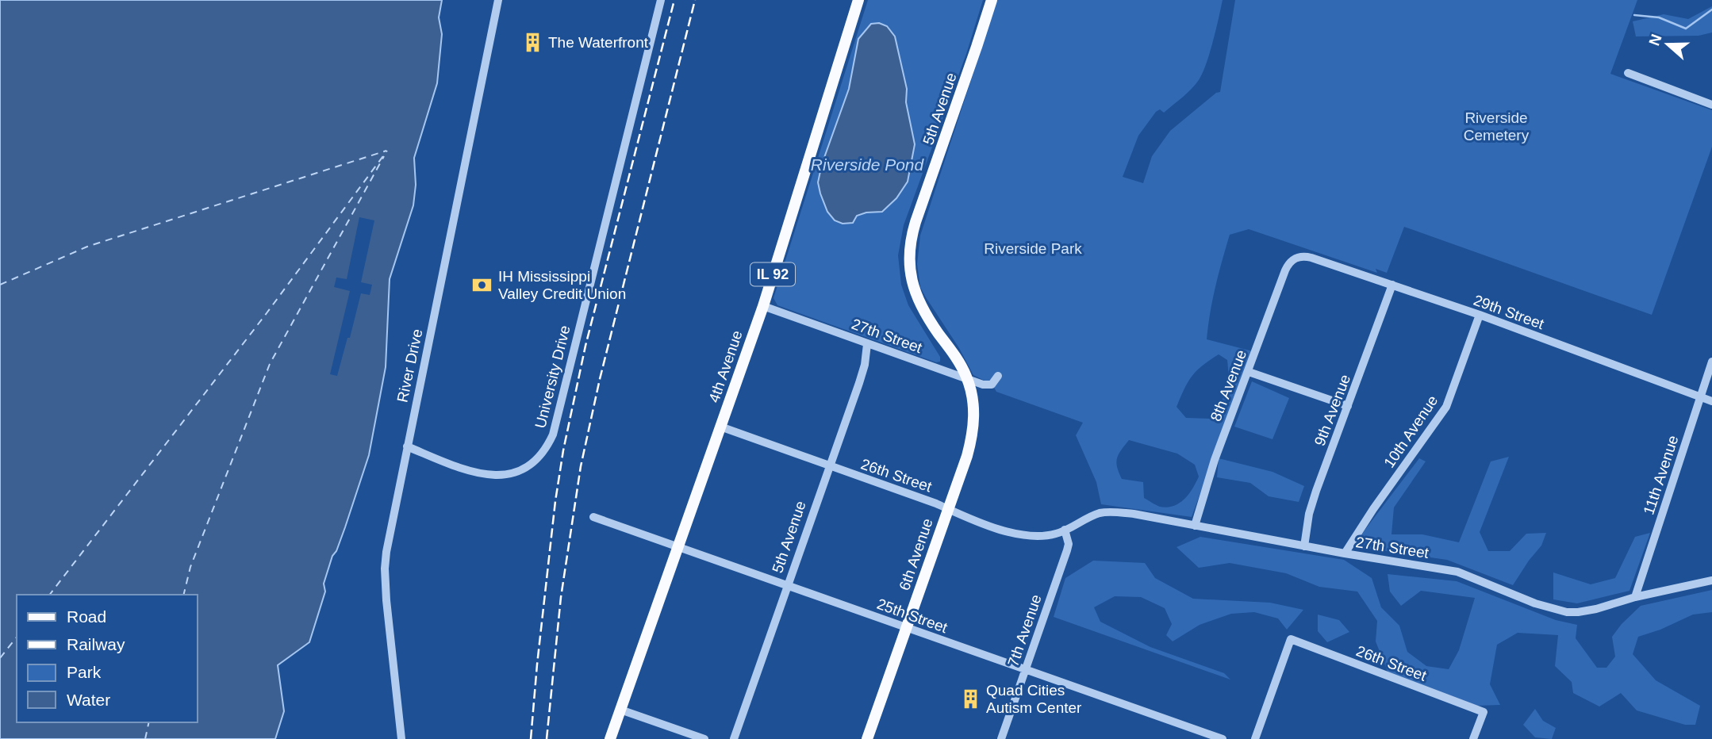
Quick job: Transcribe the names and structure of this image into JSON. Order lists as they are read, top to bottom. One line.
{"streets":{"main road":["5th Avenue","IL 92","4th Avenue","6th Avenue"],"street":["29th Street","27th Street","River Drive","University Drive","8th Avenue","9th Avenue","10th Avenue","26th Street","11th Avenue","25th Street","7th Avenue"]},"crossings":[["5th Avenue","27th Street"],["5th Avenue","26th Street"],["5th Avenue","6th Avenue"],["5th Avenue","25th Street"],["29th Street","8th Avenue"],["29th Street","9th Avenue"],["29th Street","10th Avenue"],["29th Street","11th Avenue"],["27th Street","4th Avenue"],["27th Street","8th Avenue"],["27th Street","9th Avenue"],["27th Street","10th Avenue"],["27th Street","26th Street"],["27th Street","11th Avenue"],["27th Street","6th Avenue"],["27th Street","7th Avenue"],["River Drive","University Drive"],["4th Avenue","26th Street"],["4th Avenue","25th Street"],["26th Street","6th Avenue"],["26th Street","7th Avenue"],["6th Avenue","25th Street"],["25th Street","7th Avenue"]],"water":["Riverside Pond"],"parks":["Riverside Cemetery","Riverside Park"],"places":{"building":["The Waterfront","Quad Cities Autism Center"],"bank":["IH Mississippi Valley Credit Union"]},"legend":["Road","Railway","Park","Water"],"north":"left"}
